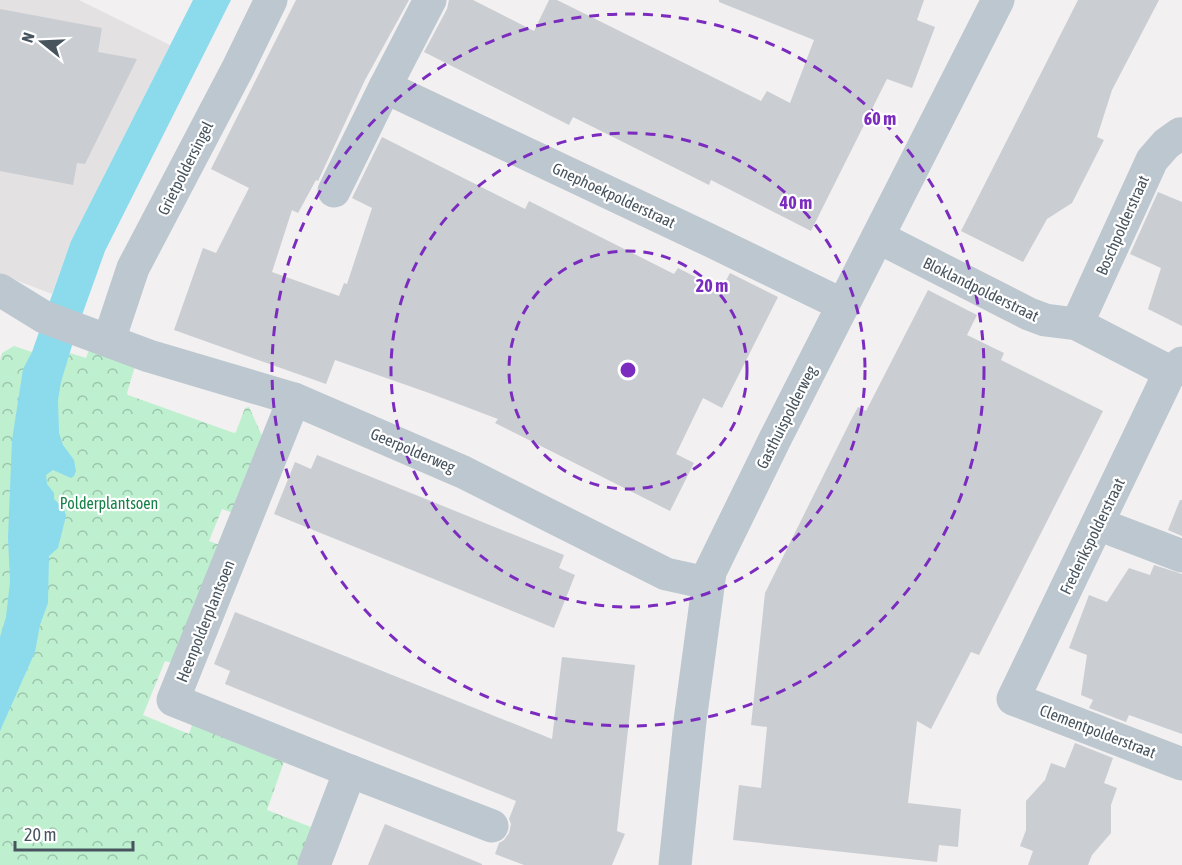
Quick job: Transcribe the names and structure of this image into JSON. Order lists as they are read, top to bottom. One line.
{"streets":{"street":["Grietpoldersingel","Gnephoekpolderstraat","Boschpolderstraat","Bloklandpolderstraat","Gasthuispolderweg","Geerpolderweg","Frederikspolderstraat","Heenpolderplantsoen","Clementpolderstraat"]},"crossings":[["Grietpoldersingel","Geerpolderweg"],["Gnephoekpolderstraat","Gasthuispolderweg"],["Boschpolderstraat","Bloklandpolderstraat"],["Bloklandpolderstraat","Gasthuispolderweg"],["Bloklandpolderstraat","Frederikspolderstraat"],["Gasthuispolderweg","Geerpolderweg"],["Geerpolderweg","Heenpolderplantsoen"],["Frederikspolderstraat","Clementpolderstraat"]],"parks":["Polderplantsoen"],"scale_bar":"20 m","north":"left","rings":["60 m","40 m","20 m"]}
